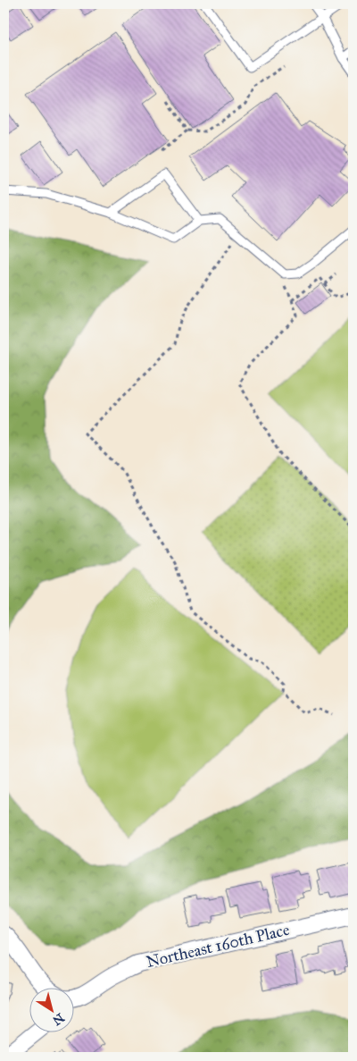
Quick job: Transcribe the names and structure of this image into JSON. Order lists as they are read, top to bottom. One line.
{"streets":{"street":["Northeast 160th Place"]},"north":"bottom right"}
